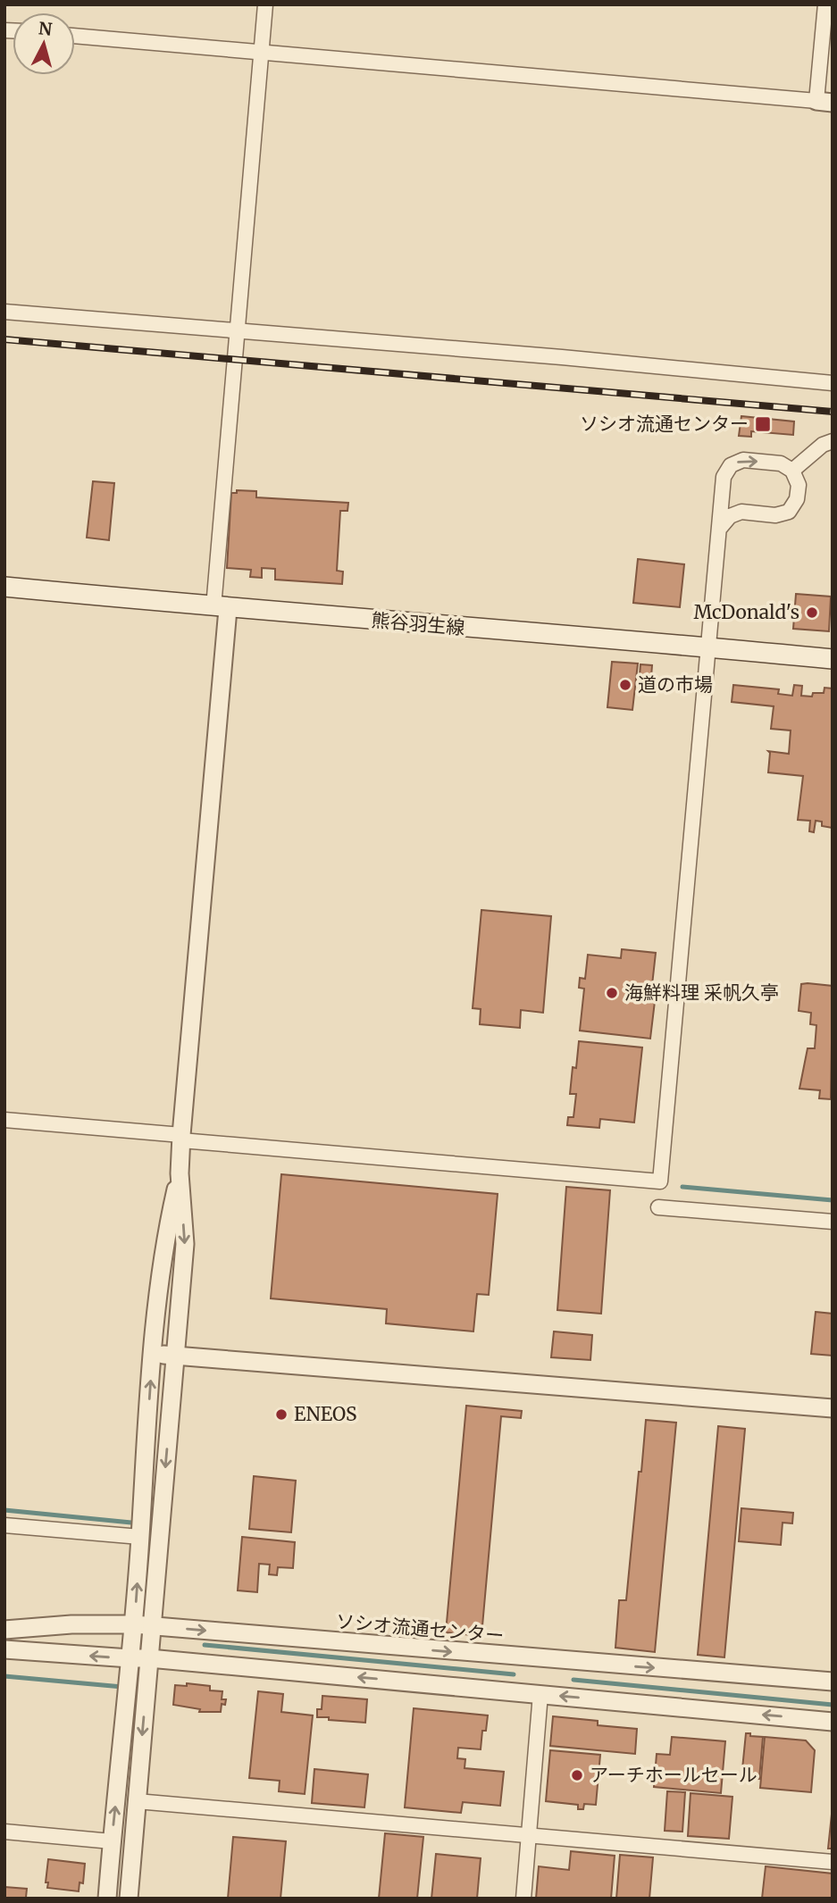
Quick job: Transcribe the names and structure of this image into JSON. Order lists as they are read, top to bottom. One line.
{"streets":{"main road":["熊谷羽生線"],"street":["ソシオ流通センター"]},"places":{"transit":["ソシオ流通センター"],"other":["McDonald's","道の市場","海鮮料理 采帆久亭","ENEOS","アーチホールセール"]},"north":"top"}
